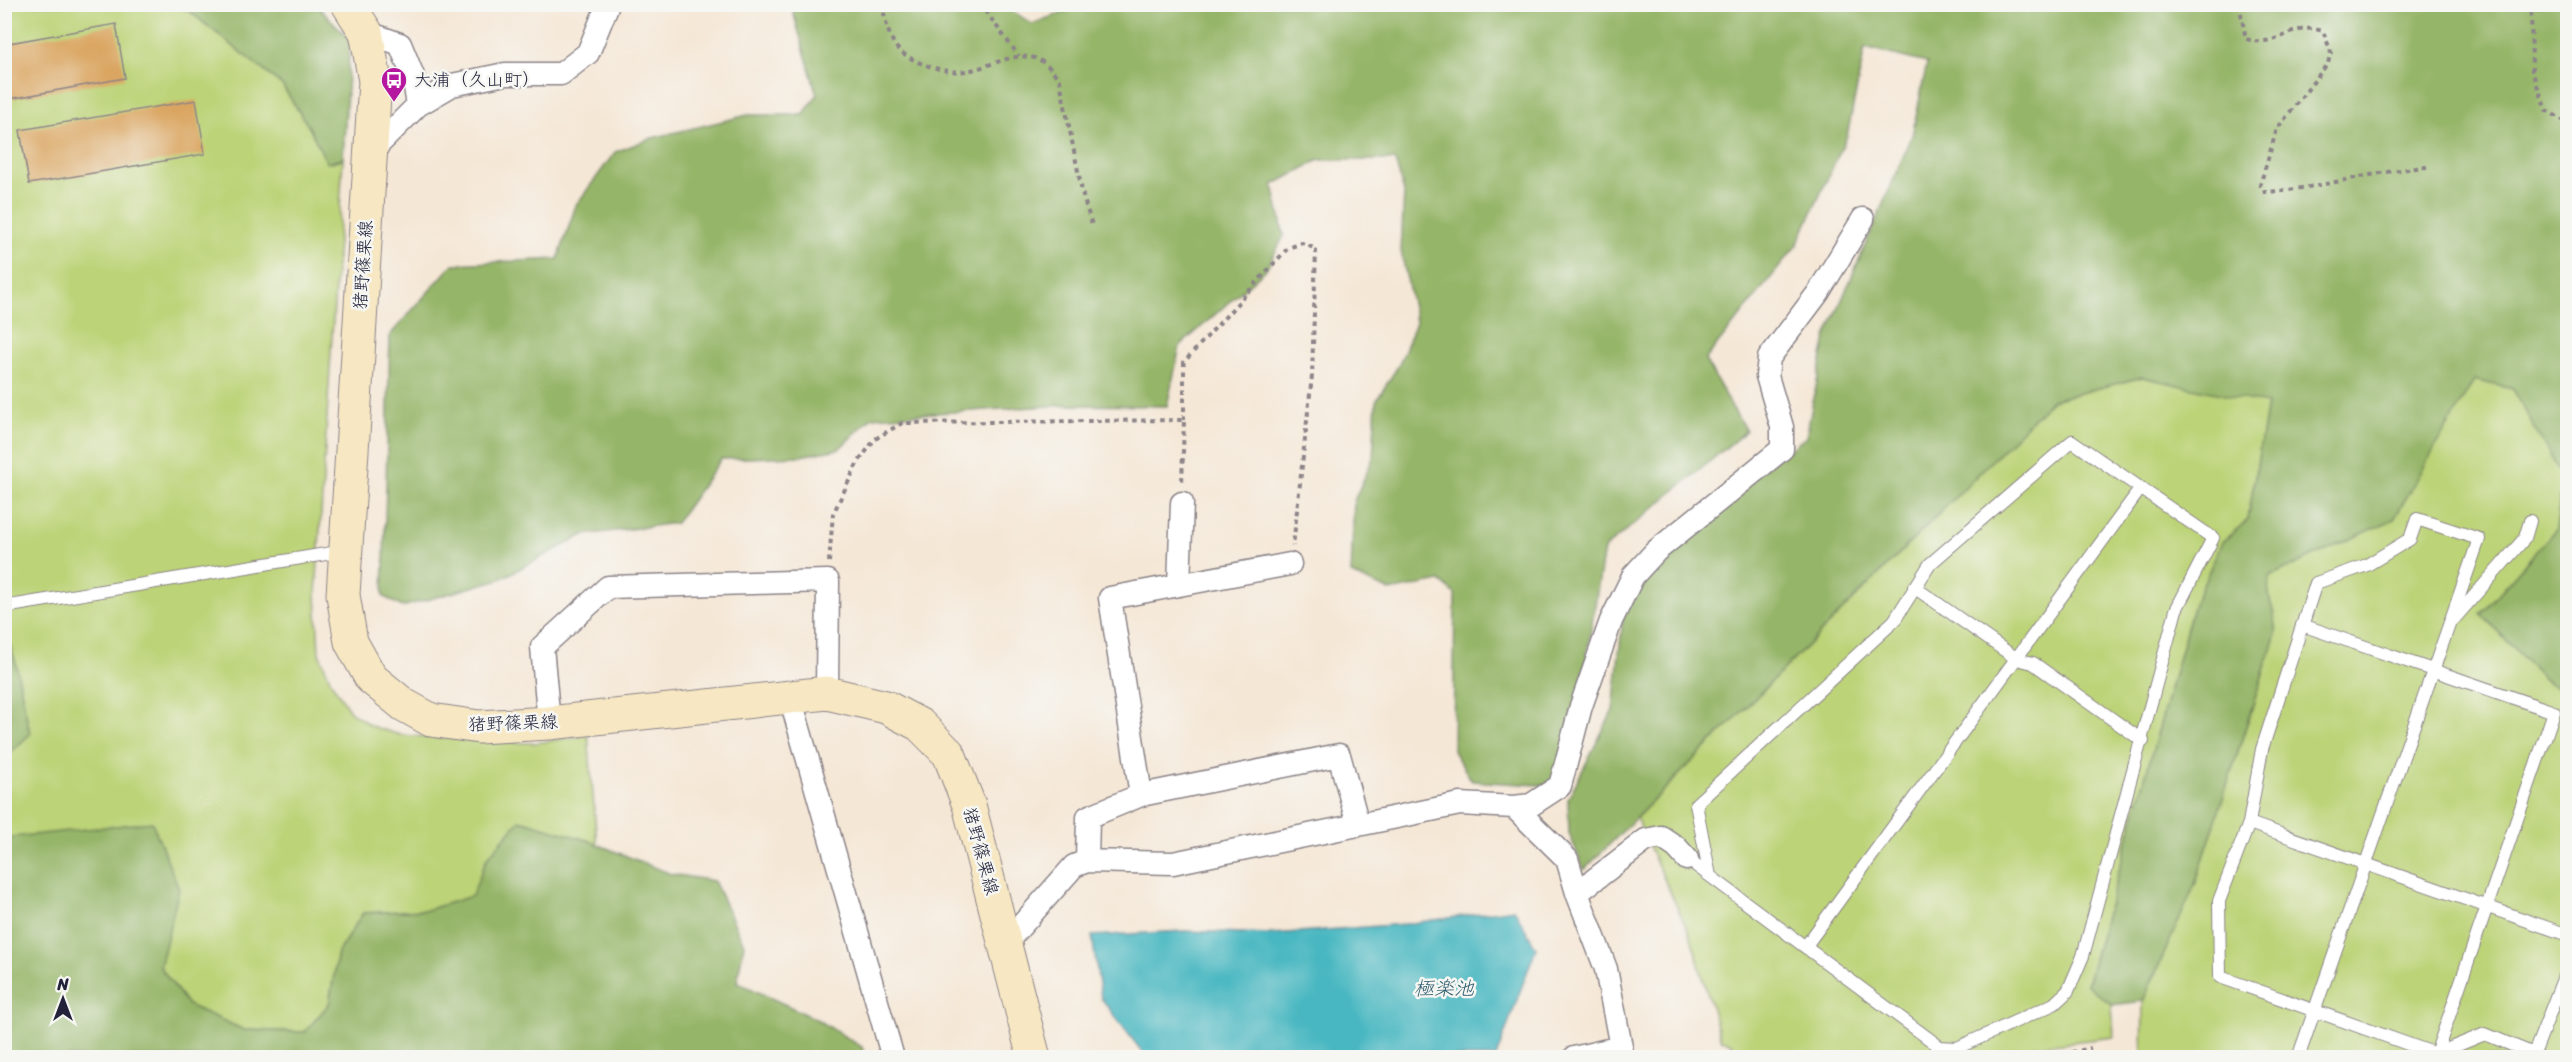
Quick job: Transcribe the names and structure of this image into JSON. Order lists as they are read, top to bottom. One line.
{"streets":{"main road":["猪野篠栗線"]},"water":["極楽池"],"places":{"bus stop":["大浦（久山町）"]},"north":"top"}
